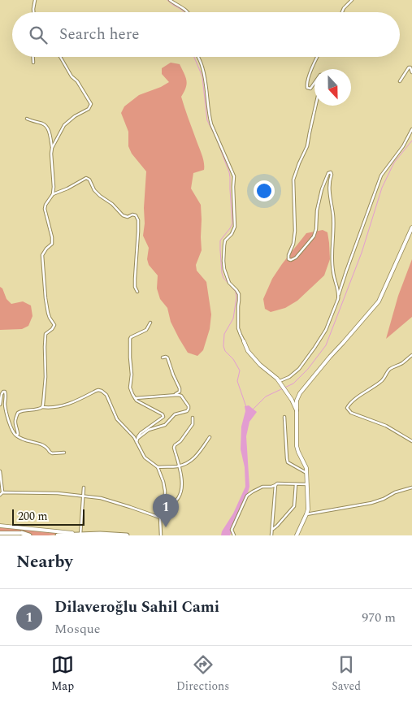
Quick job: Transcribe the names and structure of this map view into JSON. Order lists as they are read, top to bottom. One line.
{"scale_bar":"200 m","north":"bottom","page":{"search":"Search here","pins":"1","scale":"200 m","heading":"Nearby","list":[{"mark":"1","name":"Dilaveroğlu Sahil Cami","note":"Mosque","value":"970 m"}],"nav":["Map","Directions","Saved"]}}
